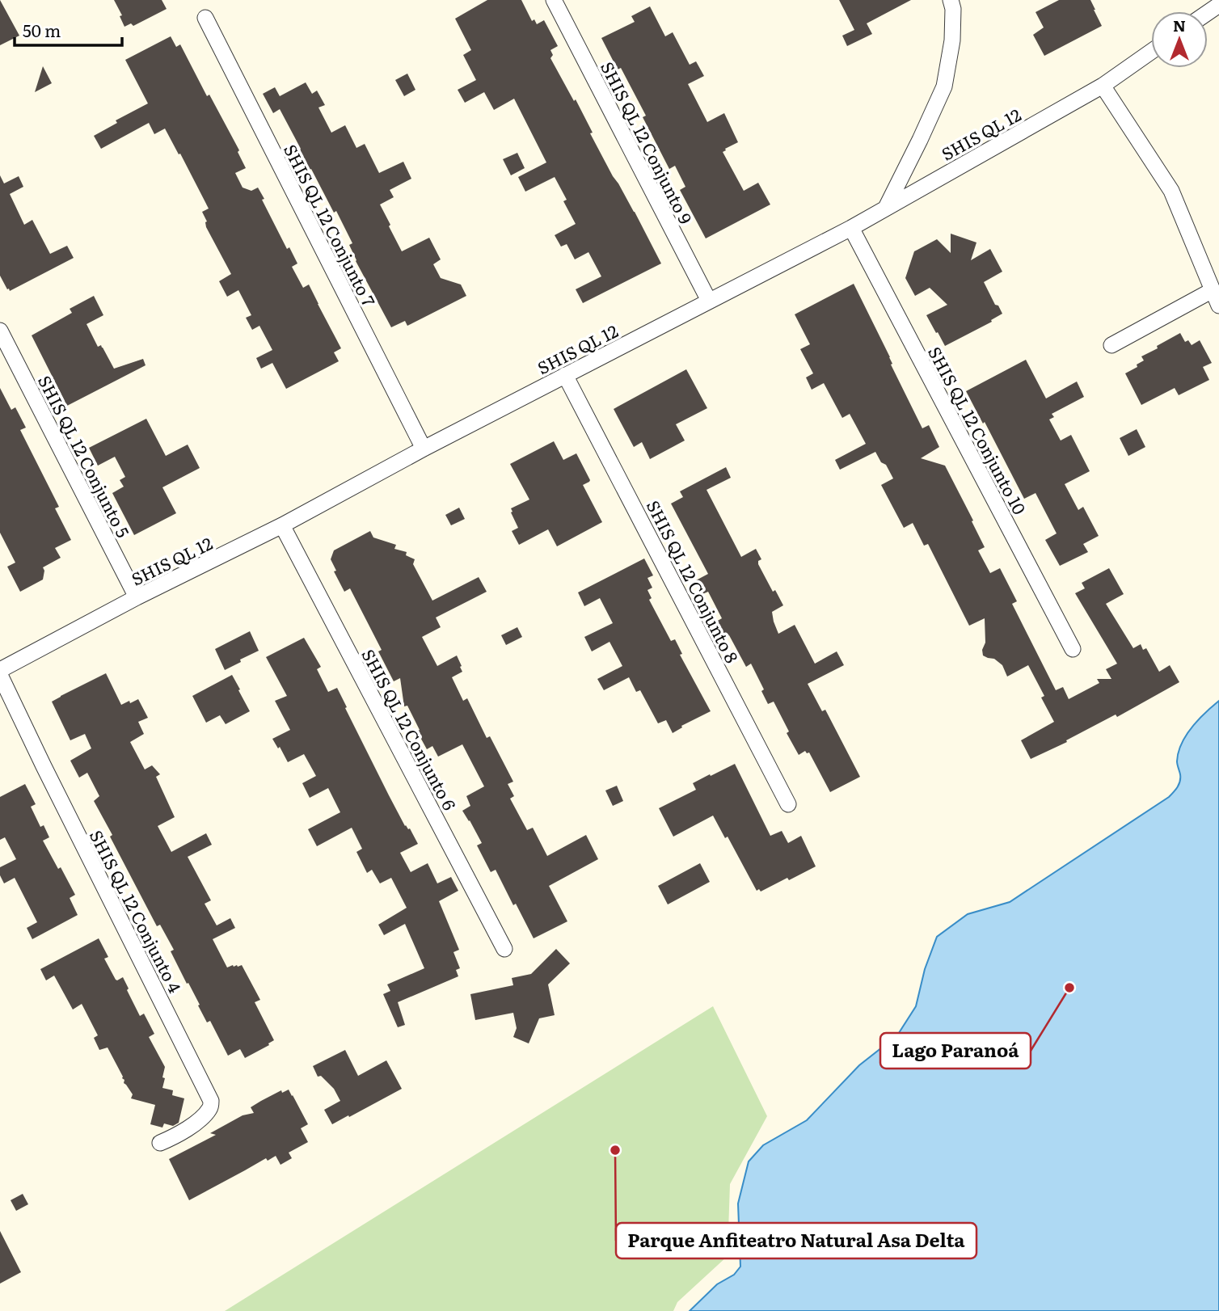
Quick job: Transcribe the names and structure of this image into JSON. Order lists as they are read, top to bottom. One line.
{"streets":{"street":["SHIS QL 12","SHIS QL 12 Conjunto 9","SHIS QL 12 Conjunto 7","SHIS QL 12 Conjunto 10","SHIS QL 12 Conjunto 5","SHIS QL 12 Conjunto 8","SHIS QL 12 Conjunto 6","SHIS QL 12 Conjunto 4"]},"crossings":[["SHIS QL 12","SHIS QL 12 Conjunto 9"],["SHIS QL 12","SHIS QL 12 Conjunto 7"],["SHIS QL 12","SHIS QL 12 Conjunto 10"],["SHIS QL 12","SHIS QL 12 Conjunto 5"],["SHIS QL 12","SHIS QL 12 Conjunto 8"],["SHIS QL 12","SHIS QL 12 Conjunto 6"]],"places":["Lago Paranoá","Parque Anfiteatro Natural Asa Delta"],"scale_bar":"50 m","north":"top"}
